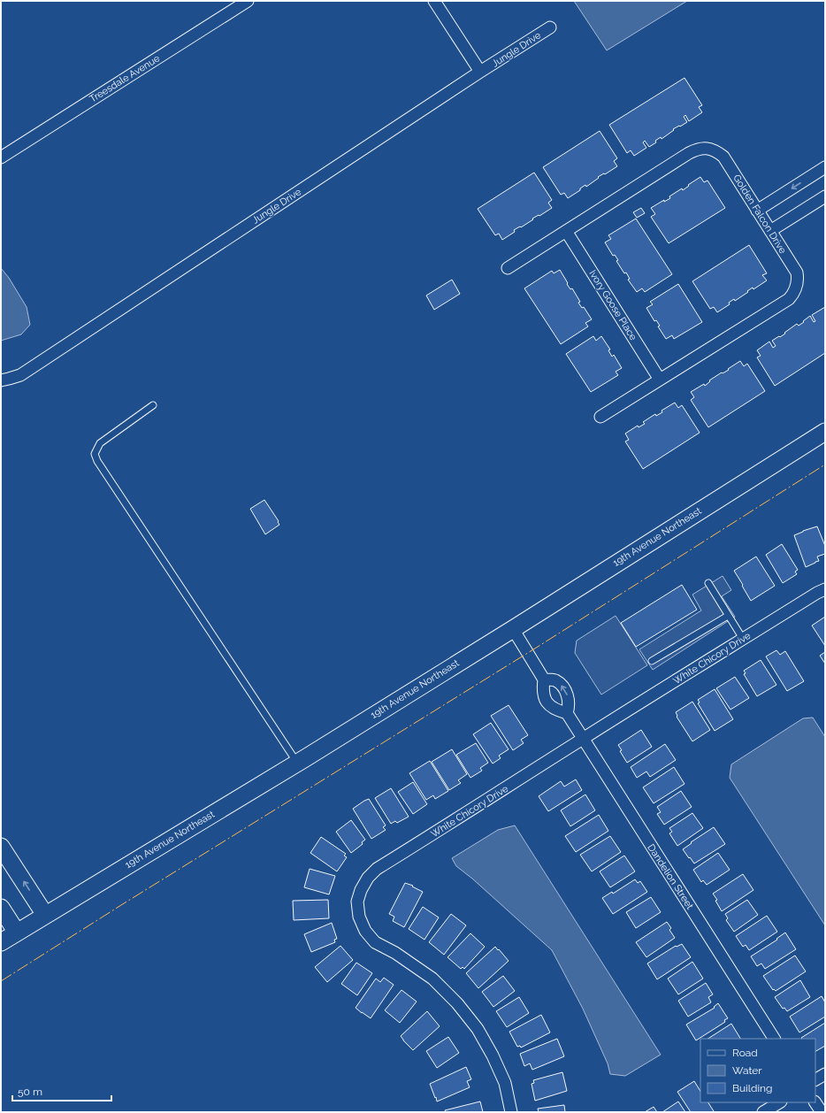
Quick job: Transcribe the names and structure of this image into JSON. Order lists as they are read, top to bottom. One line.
{"streets":{"street":["Jungle Drive","Treesdale Avenue","Golden Falcon Drive","Ivory Goose Place","19th Avenue Northeast","White Chicory Drive","Dandelion Street"]},"crossings":[["Golden Falcon Drive","Ivory Goose Place"],["White Chicory Drive","Dandelion Street"]],"legend":["Road","Water","Building"],"scale_bar":"50 m"}
